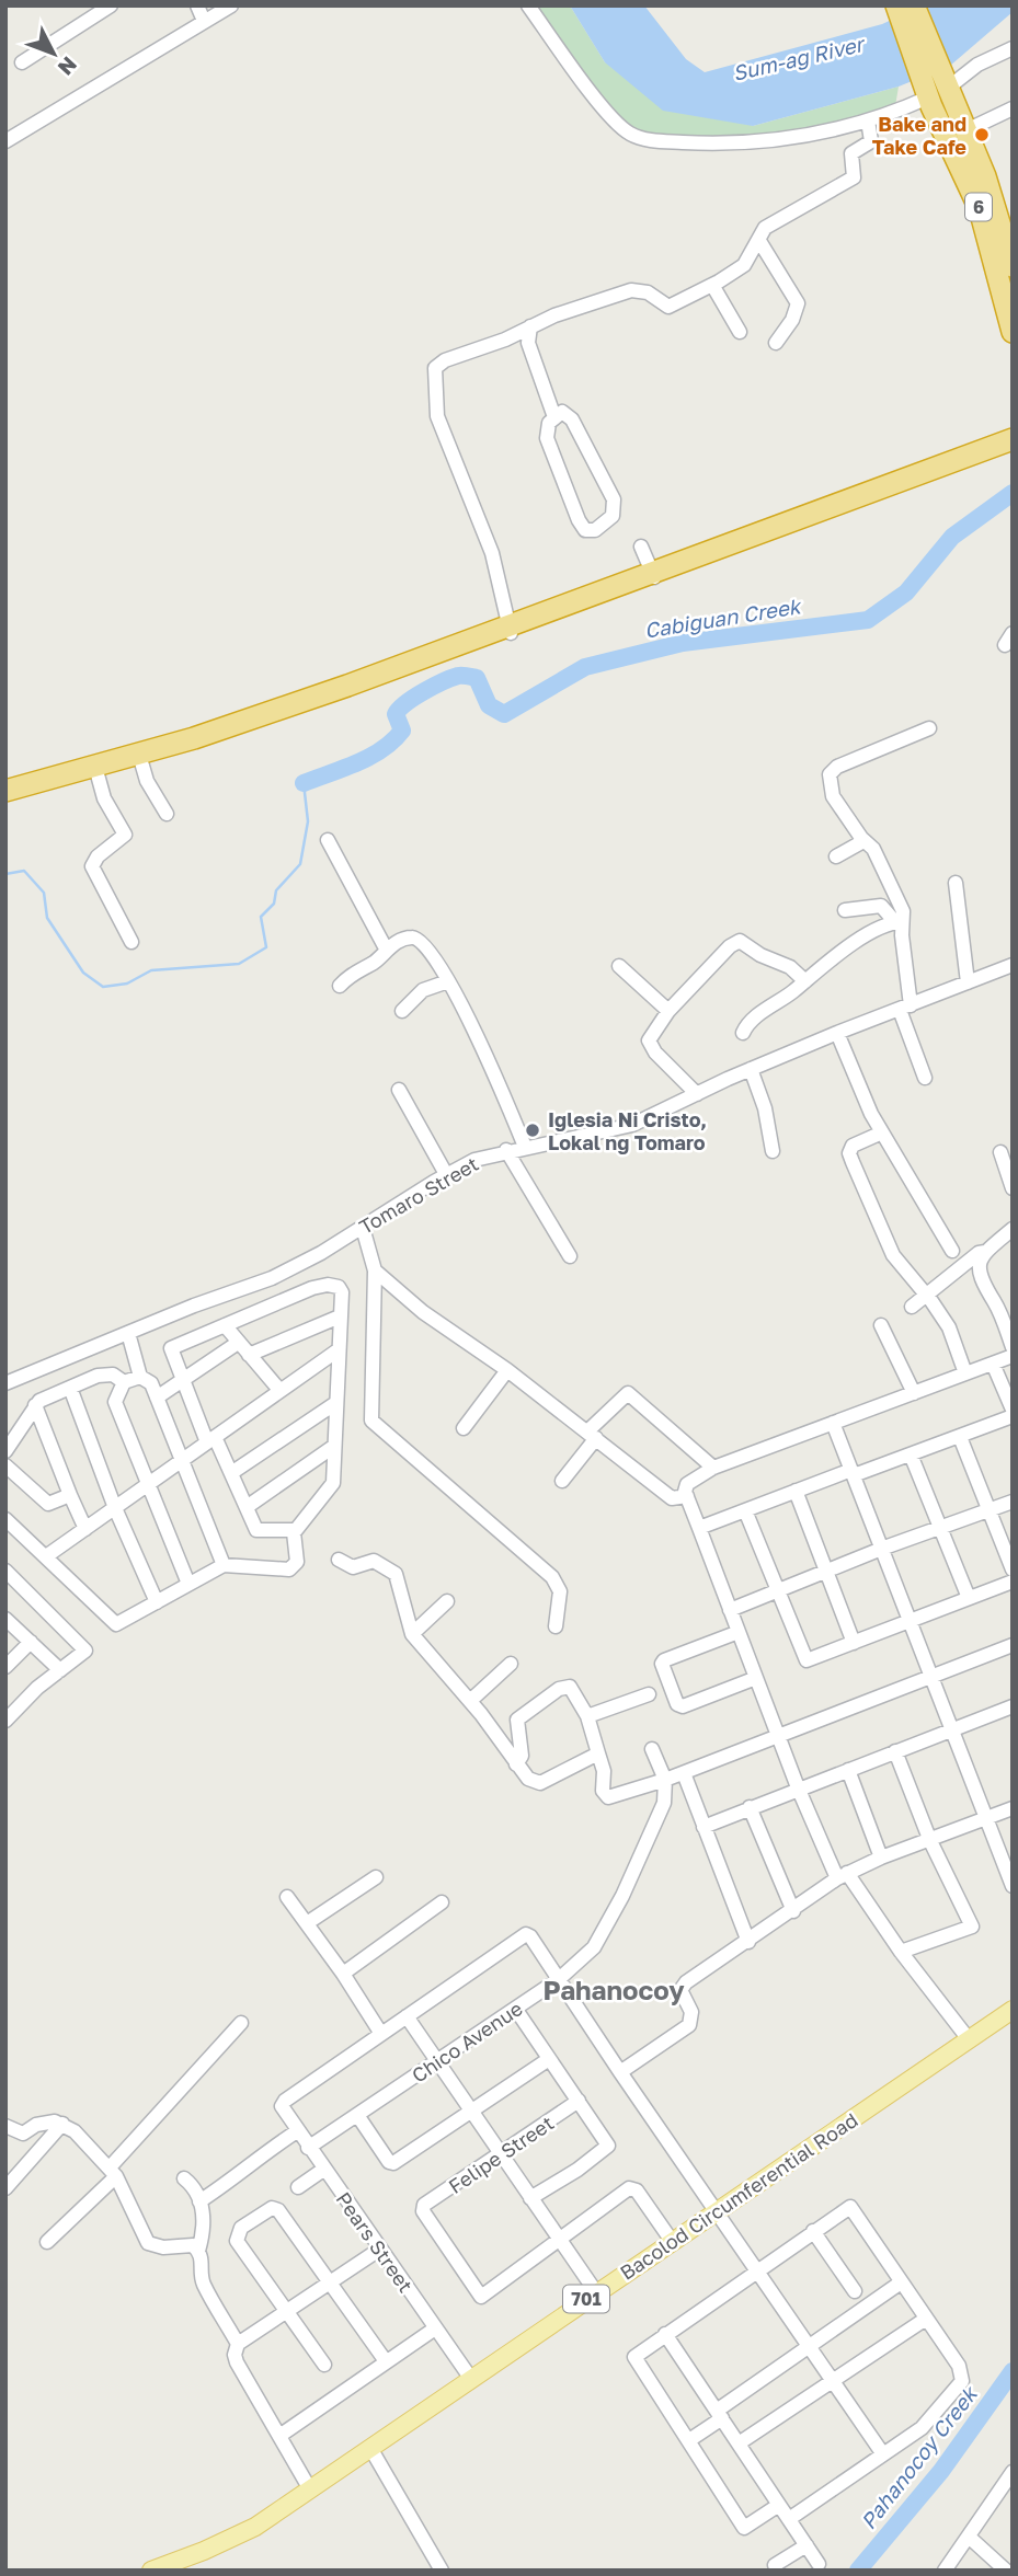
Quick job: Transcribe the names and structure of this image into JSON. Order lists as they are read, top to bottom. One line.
{"streets":{"highway":["6"],"main road":["Bacolod Circumferential Road","701"],"street":["Tomaro Street","Chico Avenue","Felipe Street","Pears Street"]},"crossings":[["Chico Avenue","Pears Street"],["Bacolod Circumferential Road","Pears Street"]],"districts":["Pahanocoy"],"water":["Sum-ag River","Cabiguan Creek","Pahanocoy Creek"],"places":["Bake and Take Cafe","Iglesia Ni Cristo, Lokal ng Tomaro"],"north":"bottom right"}
